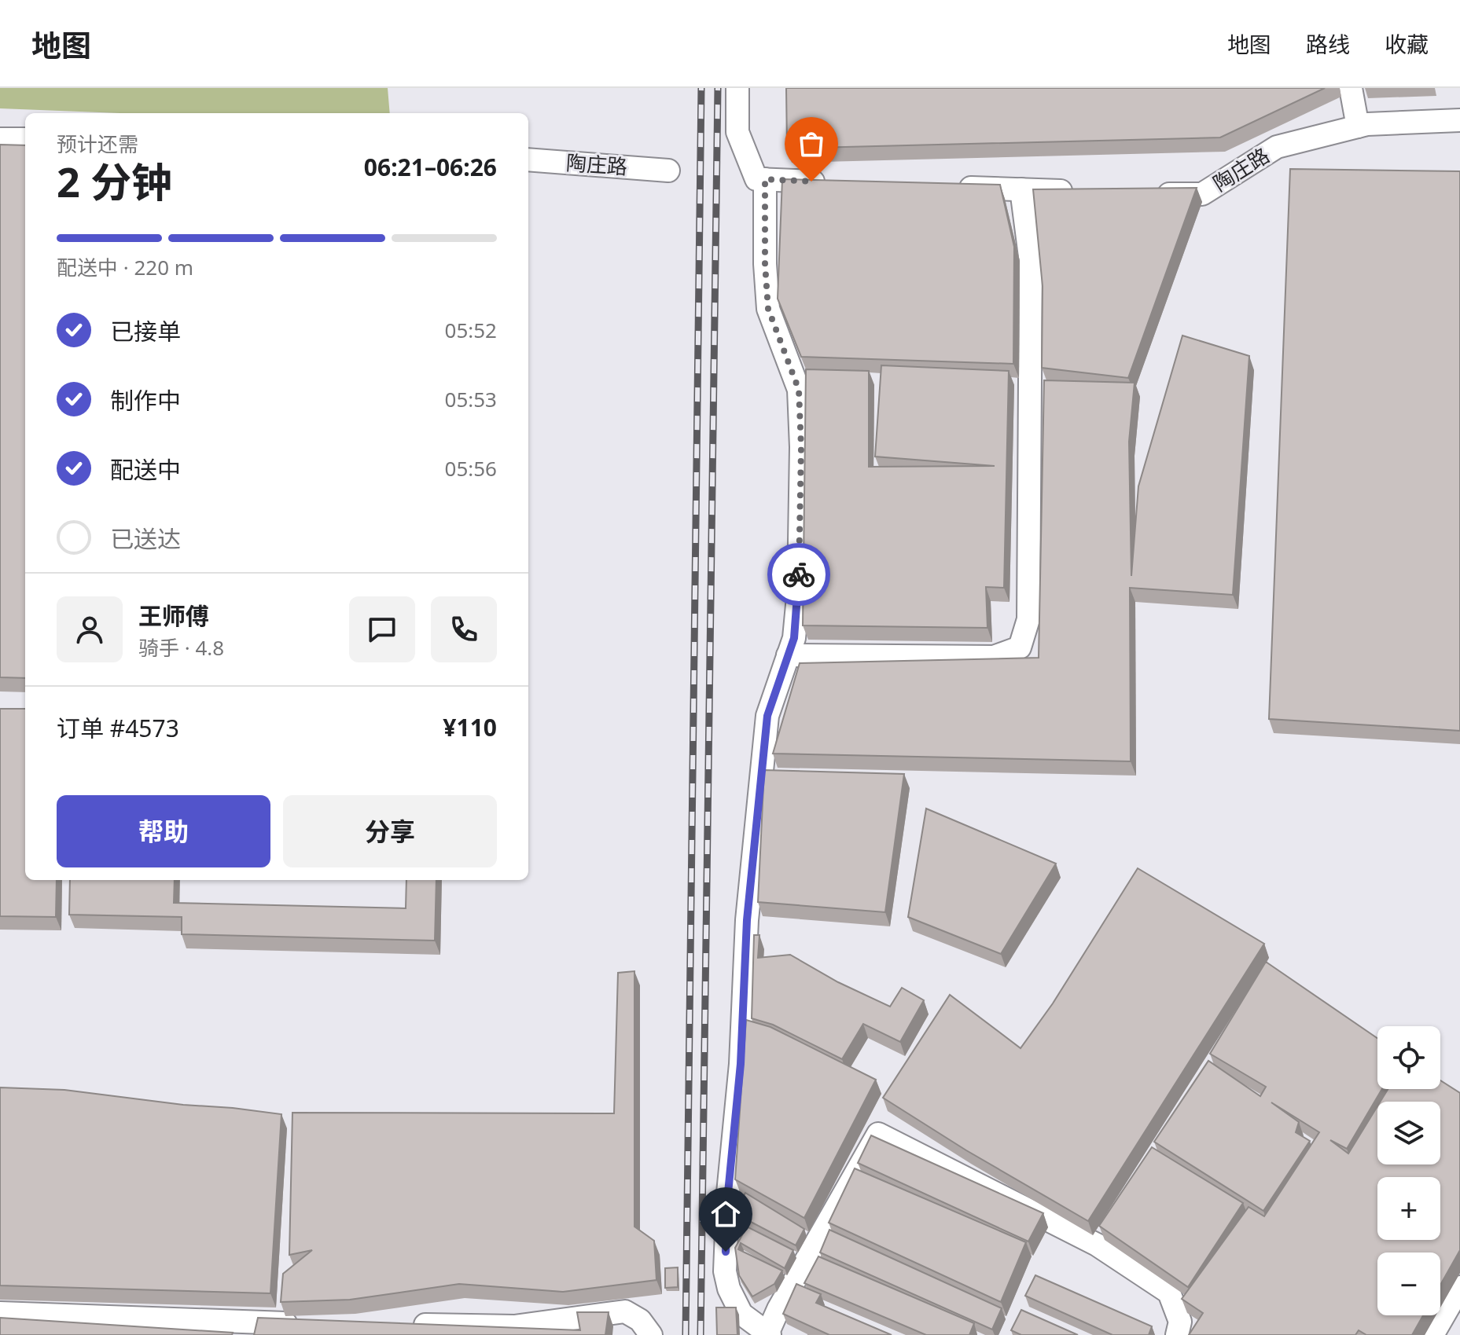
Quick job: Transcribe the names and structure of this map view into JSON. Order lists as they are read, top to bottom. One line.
{"streets":{"street":["陶庄路"]},"page":{"header":"地图","nav":["地图","路线","收藏"],"heading":["2 分钟","预计还需","06:21–06:26"],"panel":["王师傅","骑手 · 4.8","订单 #4573","¥110"],"bar":"配送中 · 220 m","list":[["已接单","05:52"],["制作中","05:53"],["配送中","05:56"],"已送达"],"buttons":["帮助","分享"],"map_buttons":["+","−"]}}
